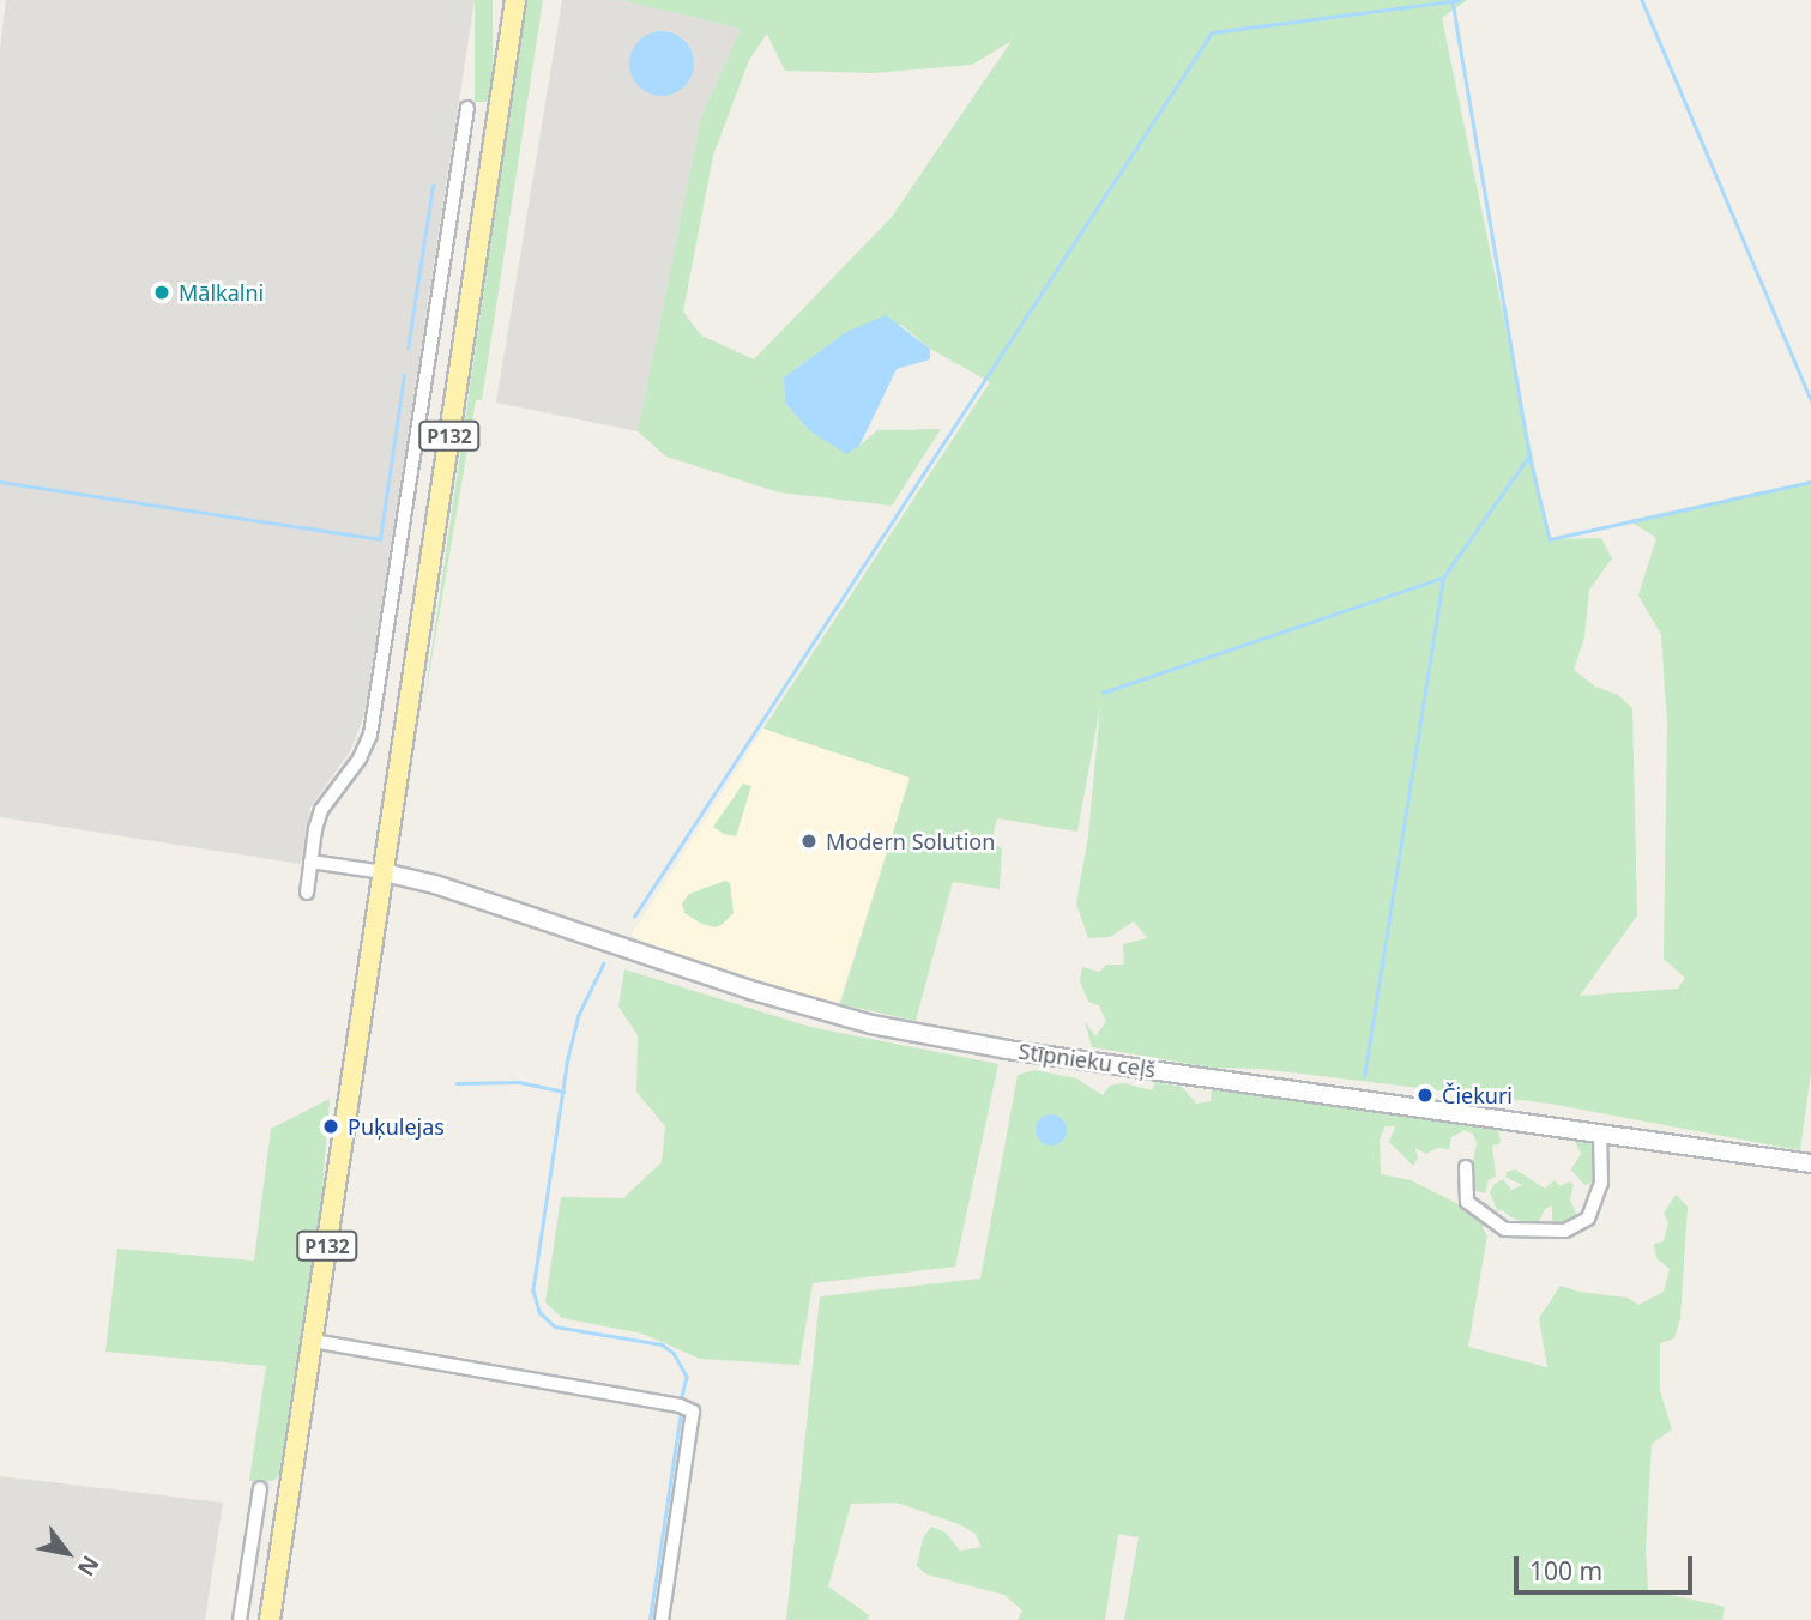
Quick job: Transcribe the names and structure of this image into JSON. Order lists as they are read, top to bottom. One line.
{"streets":{"main road":["P132","Stīpnieku ceļš"]},"crossings":[["P132","Stīpnieku ceļš"]],"places":["Mālkalni","Modern Solution","Čiekuri","Puķulejas"],"scale_bar":"100 m","north":"bottom right"}
